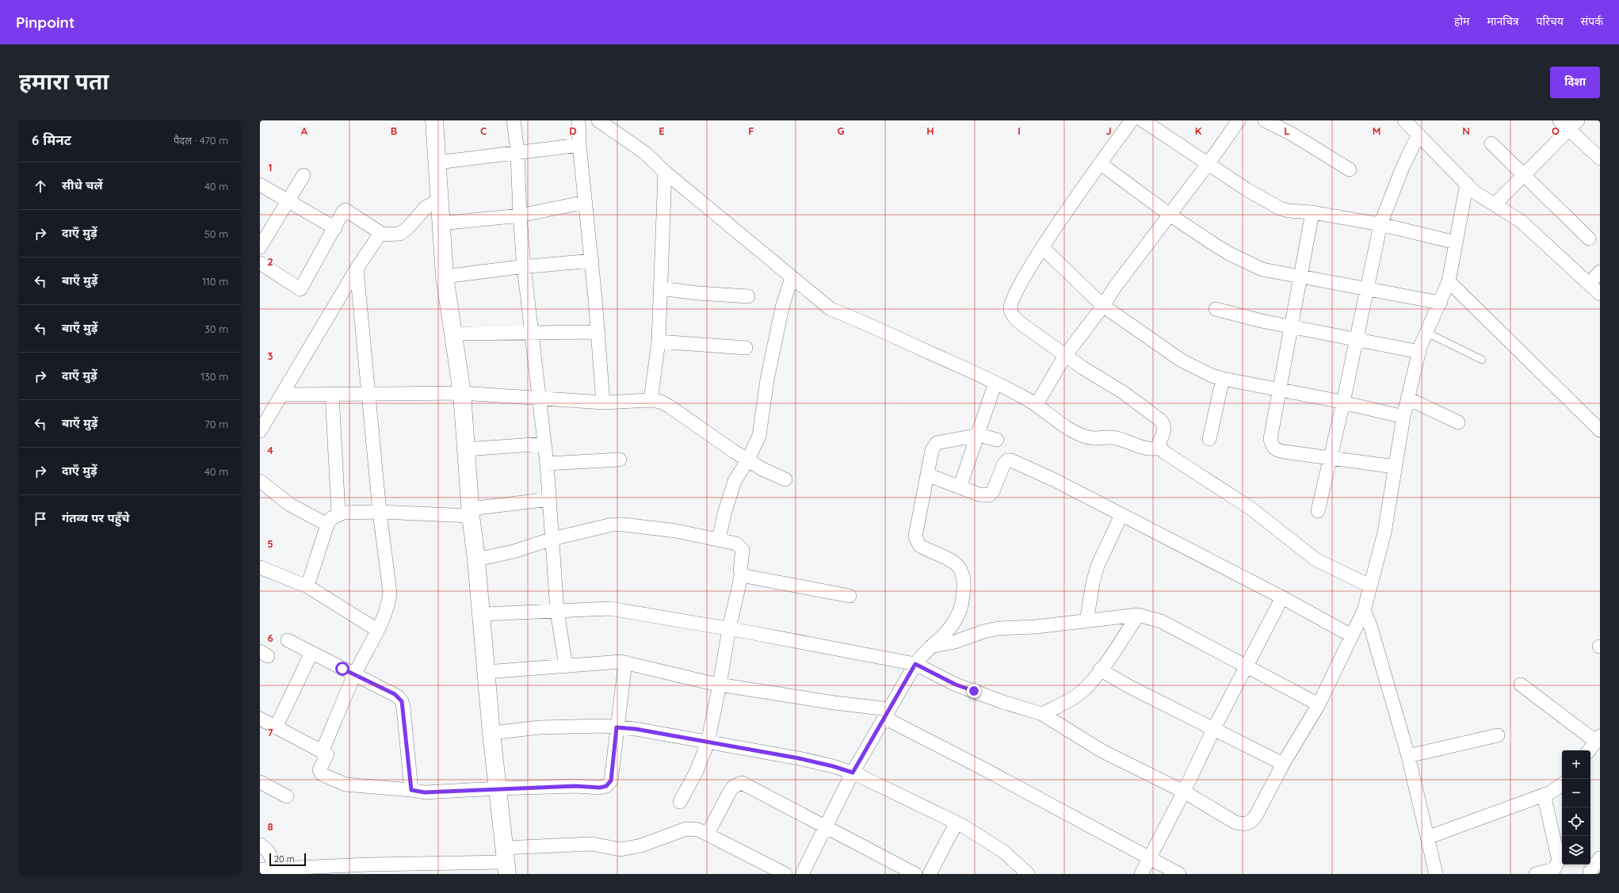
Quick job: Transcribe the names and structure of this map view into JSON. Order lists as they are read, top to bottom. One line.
{"scale_bar":"20 m","page":{"header":"Pinpoint","nav":["होम","मानचित्र","परिचय","संपर्क"],"buttons":"दिशा","title":"हमारा पता","heading":["6 मिनट","पैदल · 470 m"],"list":[["सीधे चलें","40 m"],["दाएँ मुड़ें","50 m"],["बाएँ मुड़ें","110 m"],["बाएँ मुड़ें","30 m"],["दाएँ मुड़ें","130 m"],["बाएँ मुड़ें","70 m"],["दाएँ मुड़ें","40 m"],"गंतव्य पर पहुँचे"],"map_buttons":["+","−"],"scale":"20 m"},"grid":{"columns":["A","B","C","D","E","F","G","H","I","J","K","L","M","N","O"],"rows":["1","2","3","4","5","6","7","8"]}}
